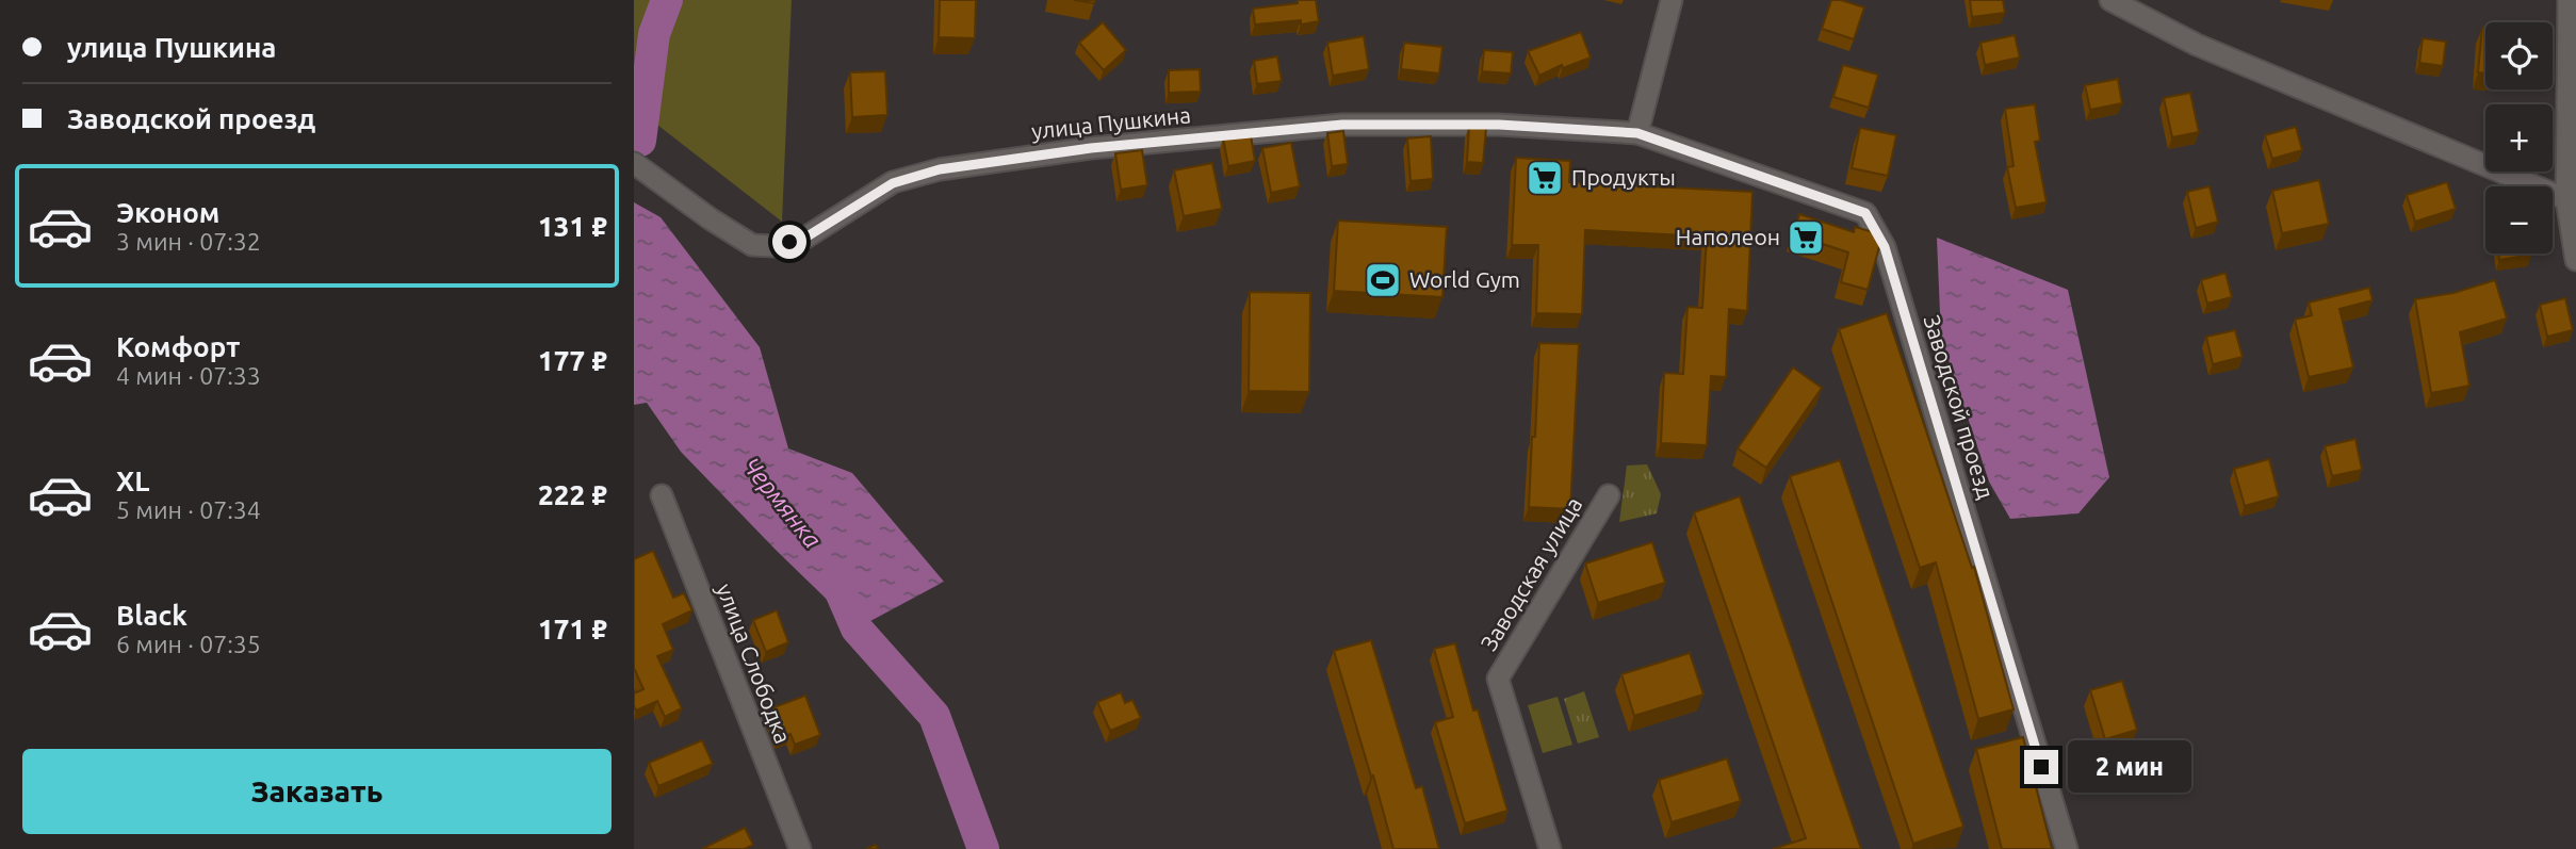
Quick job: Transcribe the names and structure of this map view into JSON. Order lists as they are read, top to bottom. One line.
{"streets":{"street":["улица Пушкина","Заводской проезд","Заводская улица","улица Слободка"]},"crossings":[["улица Пушкина","Заводской проезд"]],"water":["Чермянка"],"places":{"supermarket":["Продукты","Наполеон"],"sports":["World Gym"]},"page":{"banner":["улица Пушкина","Заводской проезд"],"map_buttons":["+","−"],"list":[{"name":"Эконом","note":"3 мин · 07:32","value":"131 ₽"},{"name":"Комфорт","note":"4 мин · 07:33","value":"177 ₽"},{"name":"XL","note":"5 мин · 07:34","value":"222 ₽"},{"name":"Black","note":"6 мин · 07:35","value":"171 ₽"}],"buttons":"Заказать","bubble":"2 мин"}}
